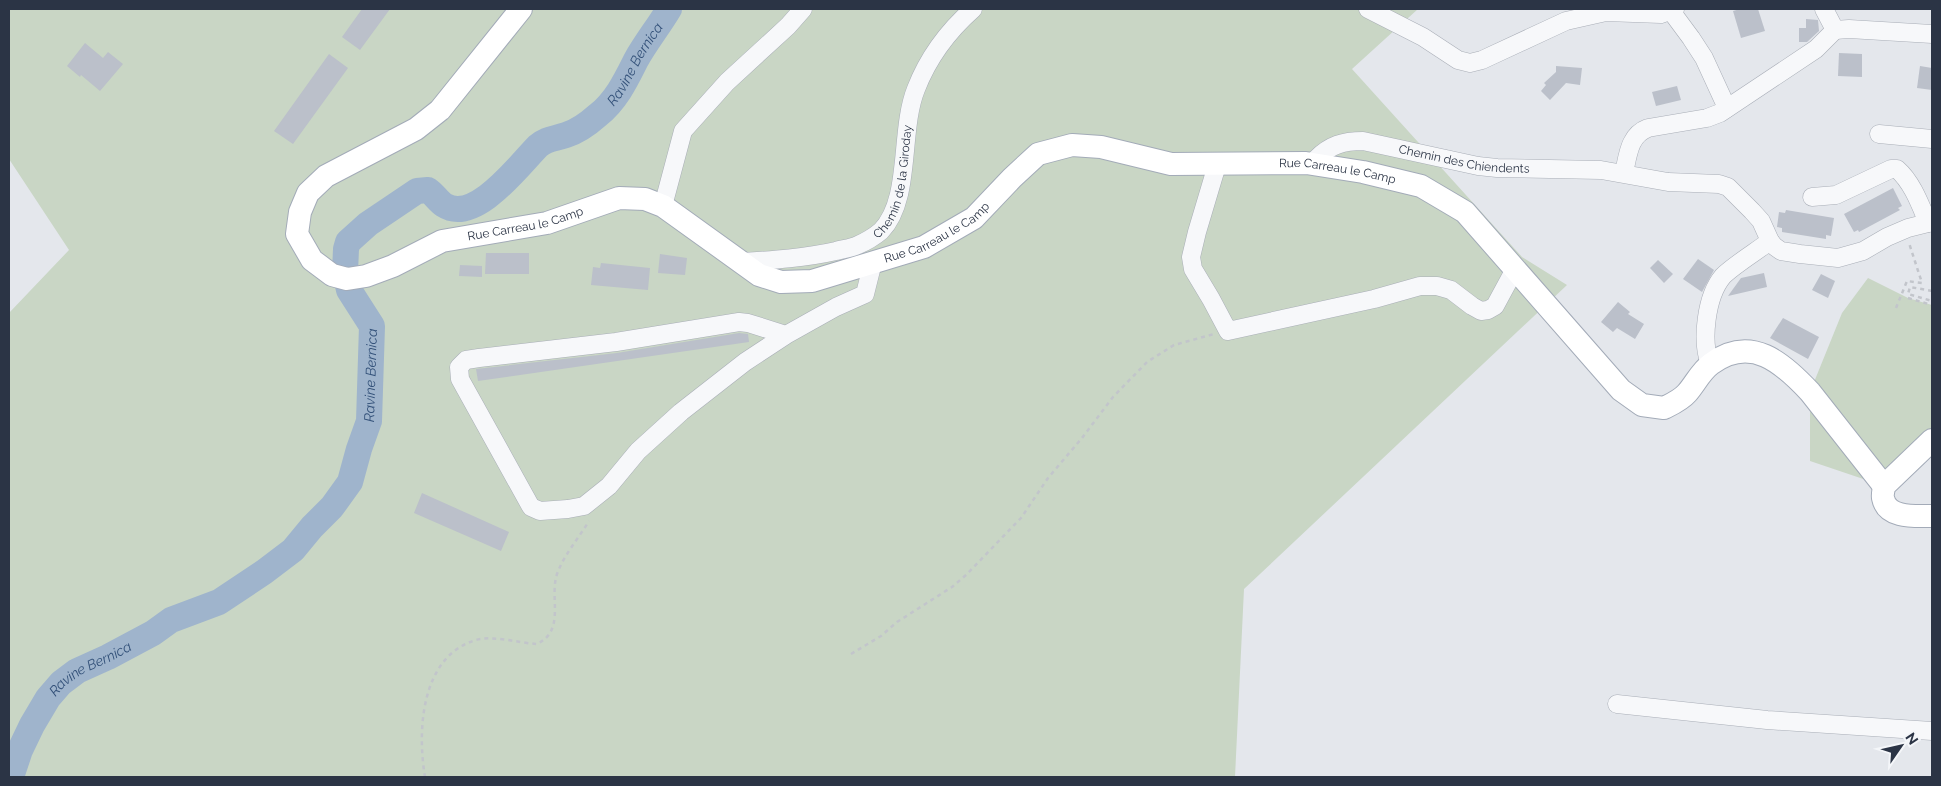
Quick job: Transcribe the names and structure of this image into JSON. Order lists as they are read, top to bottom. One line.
{"streets":{"main road":["Rue Carreau le Camp"],"street":["Chemin des Chiendents","Chemin de la Giroday"]},"crossings":[["Chemin des Chiendents","Rue Carreau le Camp"],["Rue Carreau le Camp","Chemin de la Giroday"]],"water":["Ravine Bernica"],"north":"top right"}
